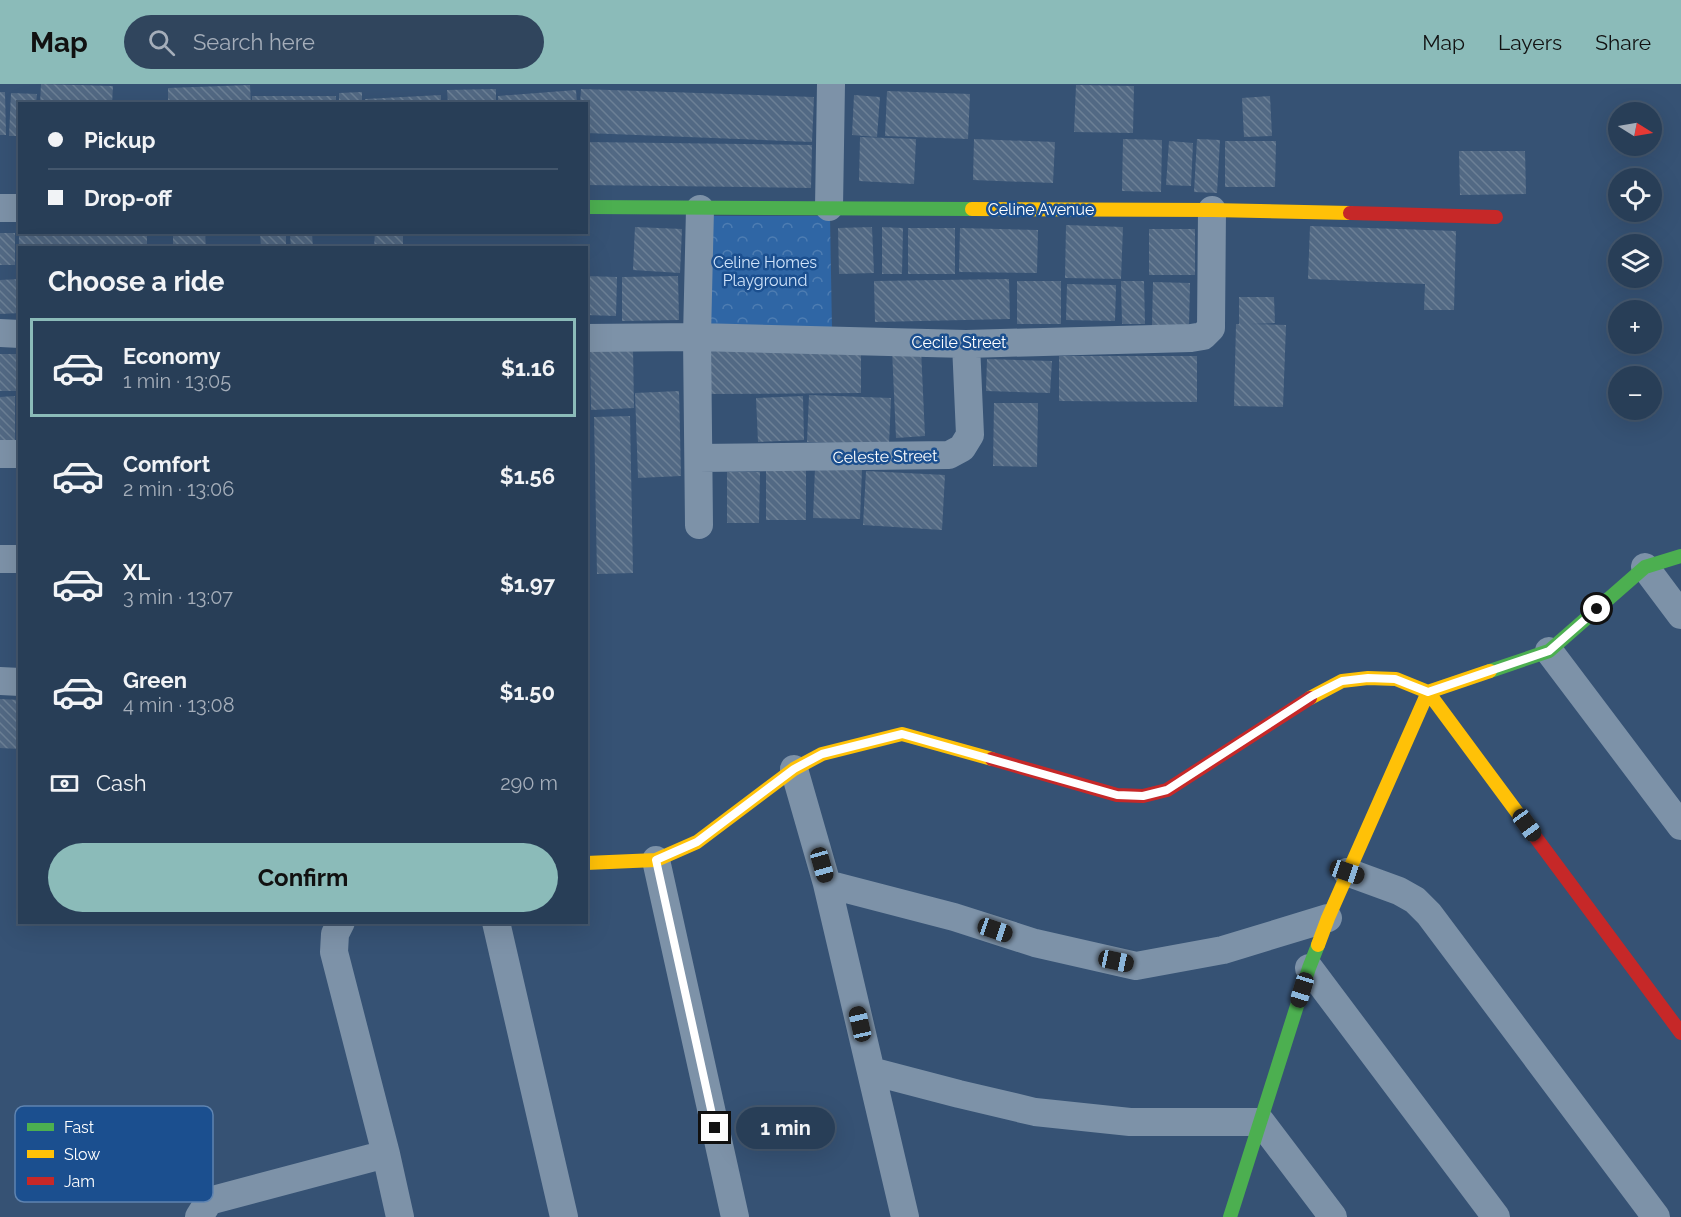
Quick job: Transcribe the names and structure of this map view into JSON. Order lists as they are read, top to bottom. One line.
{"streets":{"street":["Celine Avenue","Cecile Street","Celeste Street"]},"crossings":[["Celine Avenue","Cecile Street"],["Cecile Street","Celeste Street"]],"parks":["Celine Homes Playground"],"legend":["Fast","Slow","Jam"],"north":"right","page":{"header":"Map","search":"Search here","nav":["Map","Layers","Share"],"map_buttons":["+","−"],"banner":["Pickup","Drop-off"],"heading":"Choose a ride","list":[{"name":"Economy","note":"1 min · 13:05","value":"$1.16"},{"name":"Comfort","note":"2 min · 13:06","value":"$1.56"},{"name":"XL","note":"3 min · 13:07","value":"$1.97"},{"name":"Green","note":"4 min · 13:08","value":"$1.50"}],"pay":["Cash","290 m"],"buttons":"Confirm","bubble":"1 min"}}
